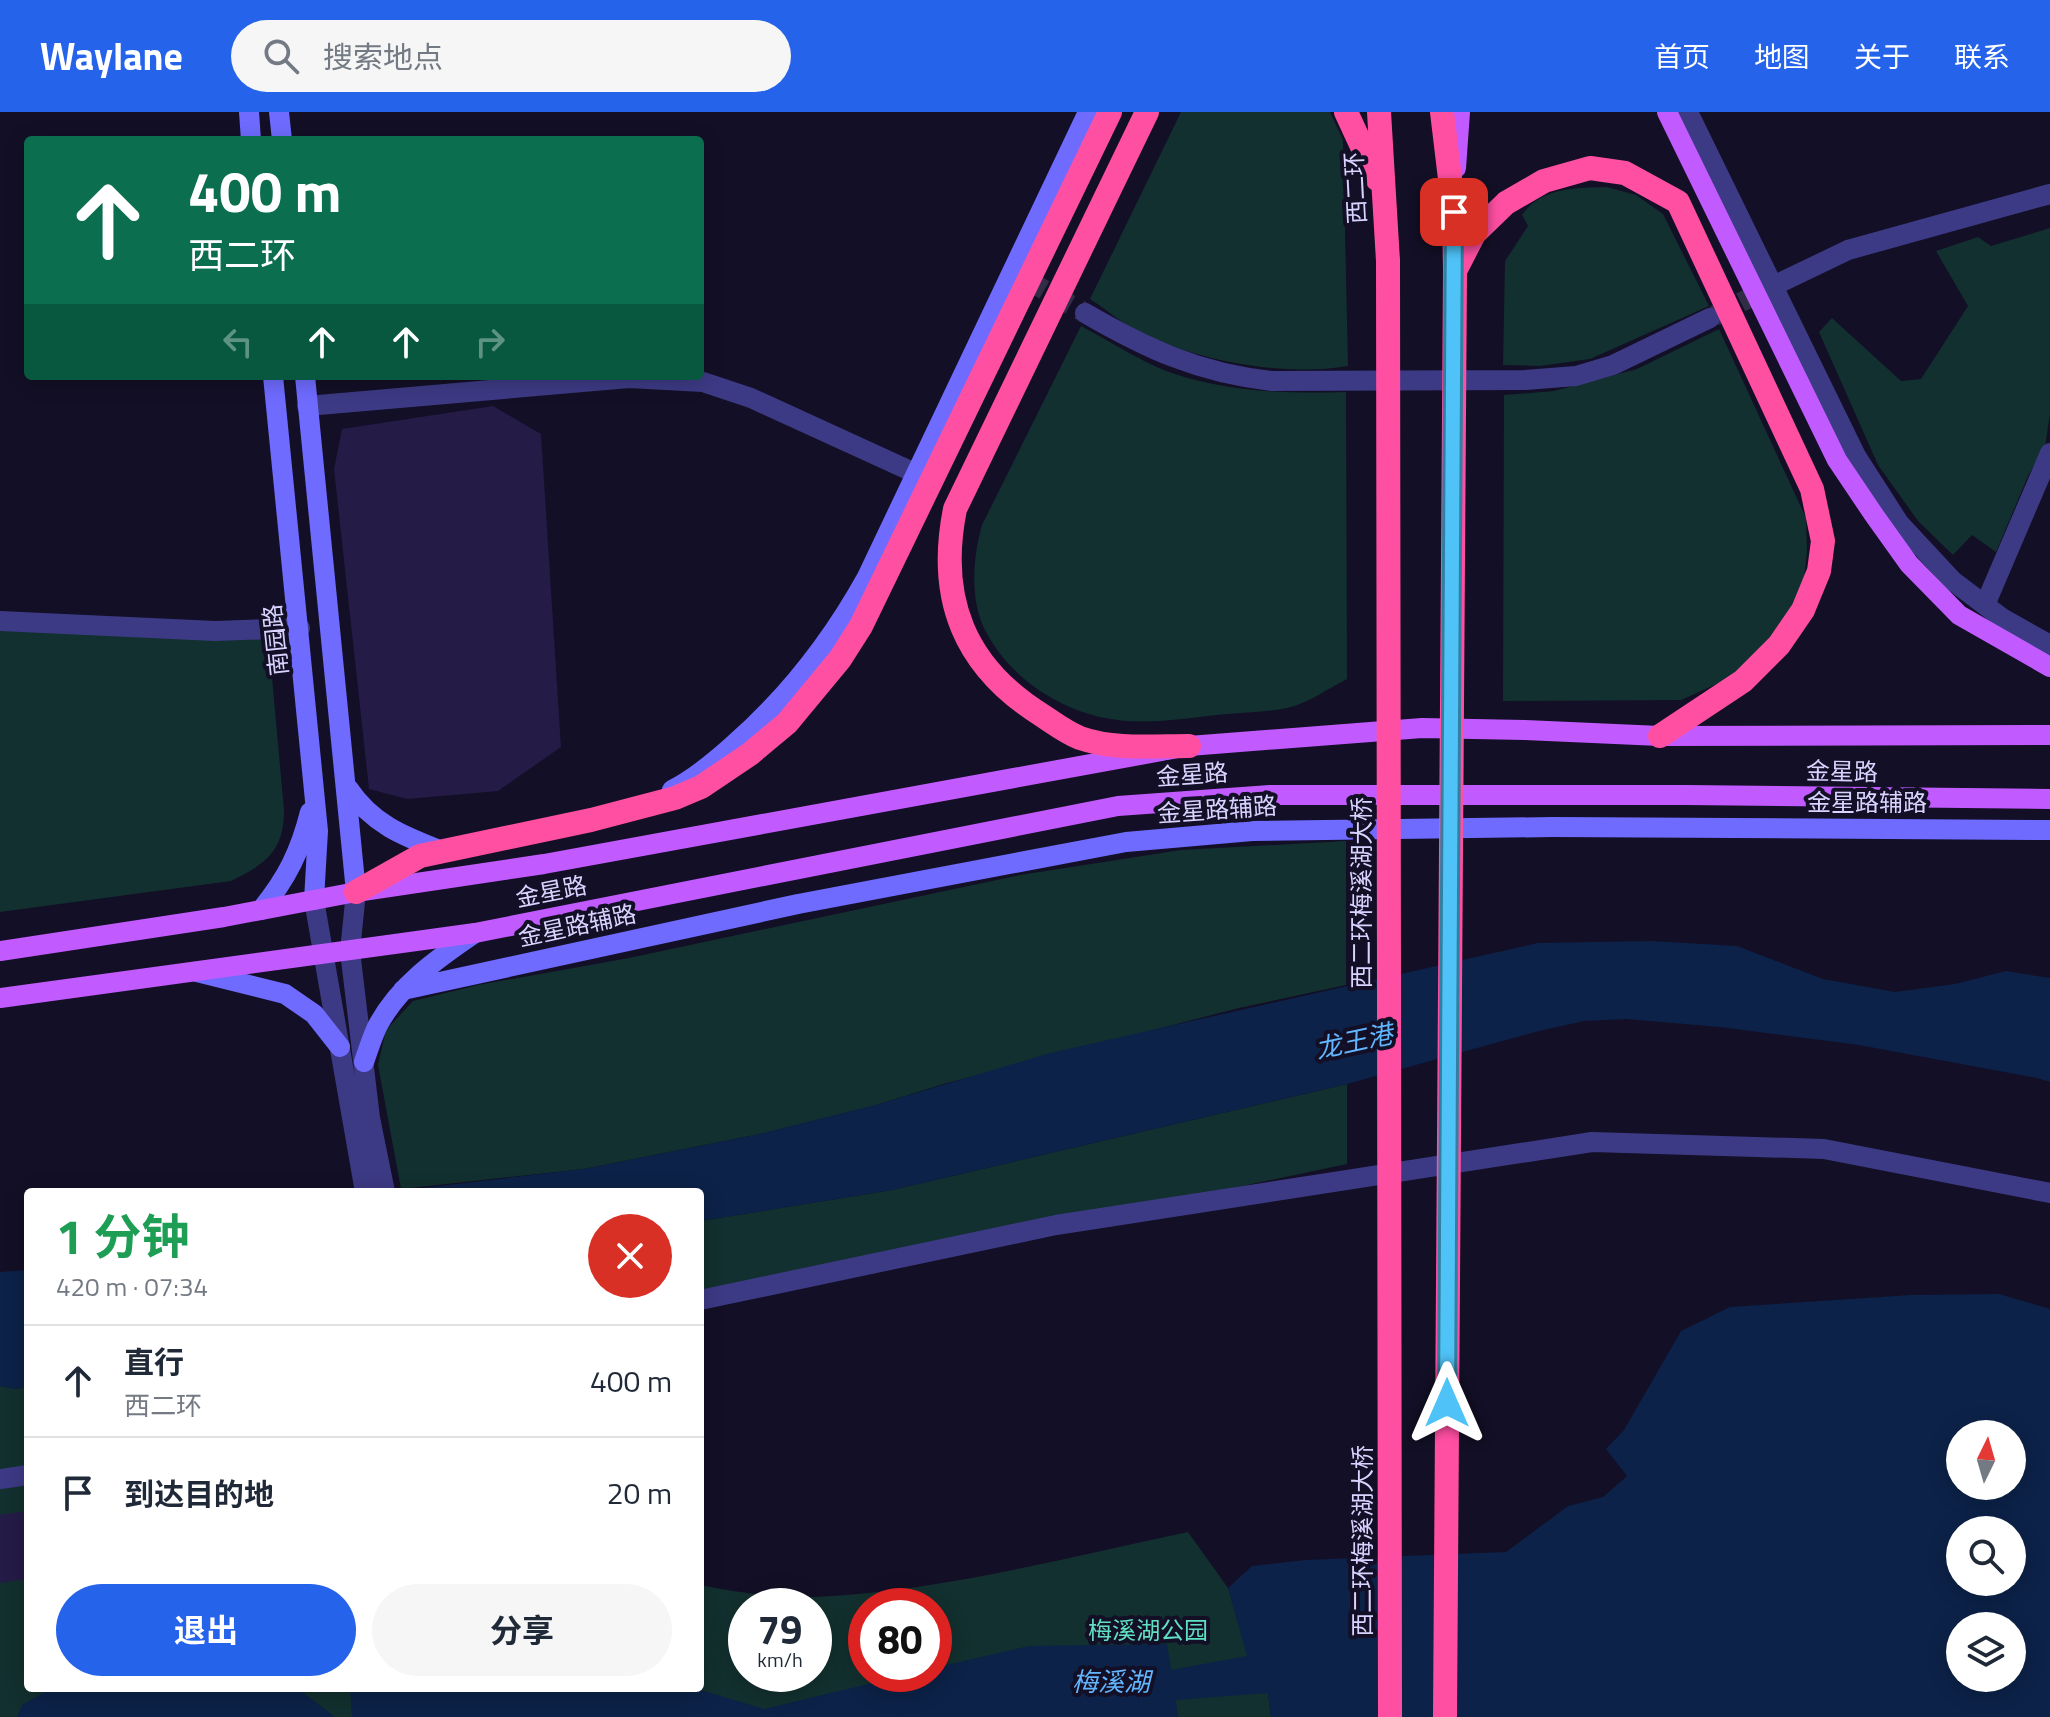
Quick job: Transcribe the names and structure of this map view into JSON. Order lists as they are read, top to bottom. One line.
{"streets":{"highway":["西二环","西二环梅溪湖大桥"],"main road":["金星路"],"street":["南园路","金星路辅路"]},"crossings":[["西二环","西二环梅溪湖大桥"],["南园路","金星路"]],"water":["龙王港","梅溪湖"],"parks":["梅溪湖公园"],"north":"top","page":{"header":"Waylane","search":"搜索地点","nav":["首页","地图","关于","联系"],"turn":["400 m","西二环"],"heading":["1 分钟","420 m · 07:34"],"list":[{"name":"直行","note":"西二环","value":"400 m"},{"name":"到达目的地","value":"20 m"}],"buttons":["退出","分享"],"speed":"79 km/h","limit":"80"}}
